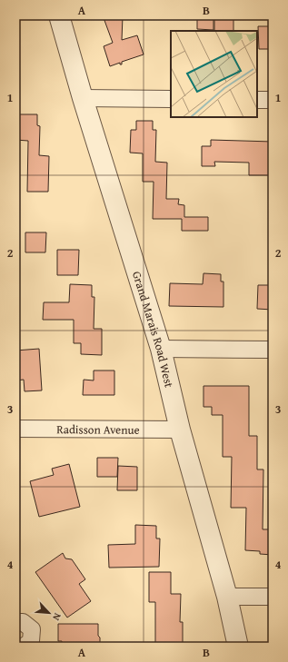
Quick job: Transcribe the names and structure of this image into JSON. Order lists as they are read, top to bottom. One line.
{"streets":{"street":["Grand Marais Road West","Radisson Avenue"]},"crossings":[["Grand Marais Road West","Radisson Avenue"]],"north":"bottom right","grid":{"columns":["A","B"],"rows":["1","2","3","4"]}}
